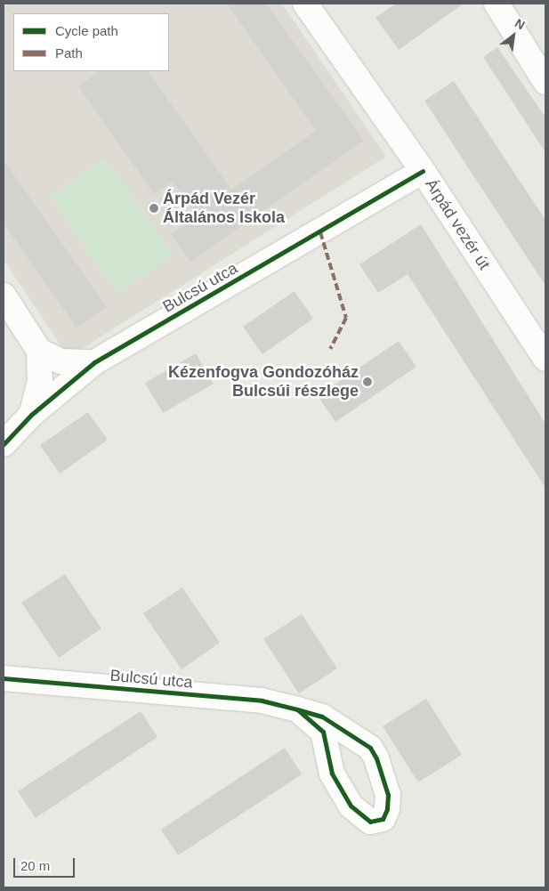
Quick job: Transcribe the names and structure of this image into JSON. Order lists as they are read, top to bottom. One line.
{"streets":{"street":["Árpád vezér út","Bulcsú utca"]},"crossings":[["Árpád vezér út","Bulcsú utca"]],"places":["Árpád Vezér Általános Iskola","Kézenfogva Gondozóház Bulcsúi részlege"],"legend":["Cycle path","Path"],"scale_bar":"20 m","north":"top right"}
